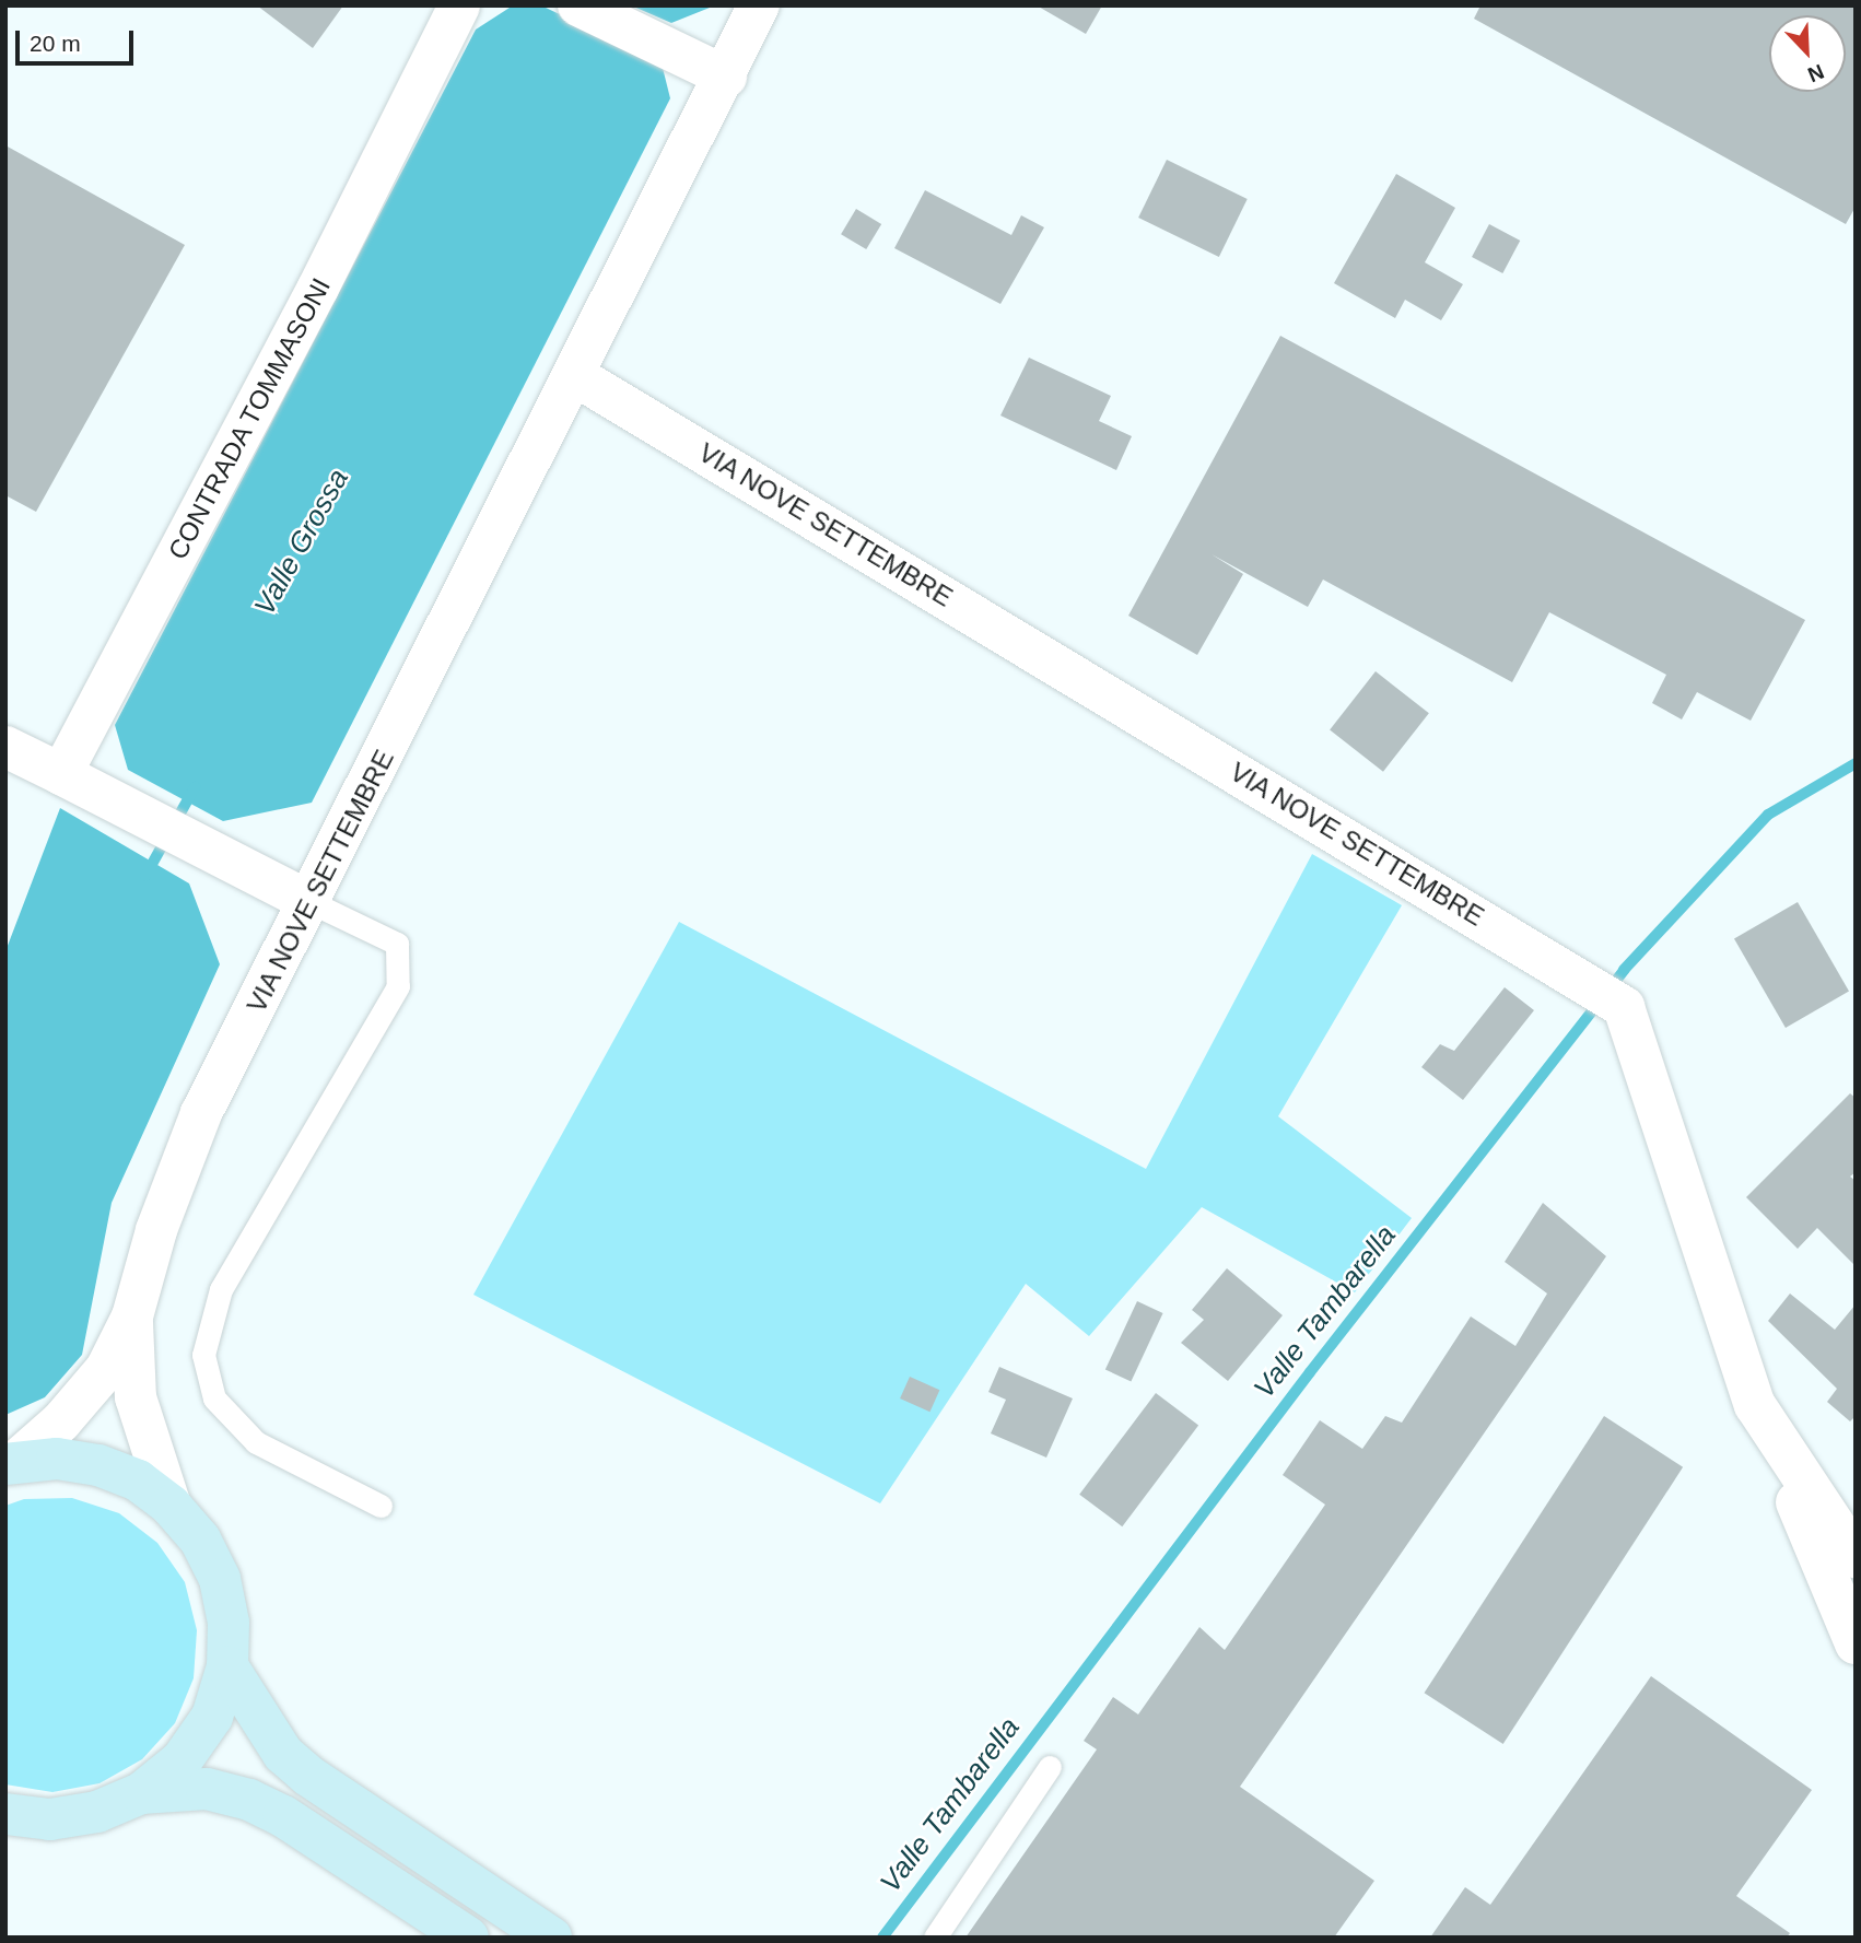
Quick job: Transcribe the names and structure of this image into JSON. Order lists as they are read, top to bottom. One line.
{"streets":{"street":["CONTRADA TOMMASONI","VIA NOVE SETTEMBRE"]},"water":["Valle Grossa","Valle Tambarella"],"scale_bar":"20 m","north":"bottom right"}
